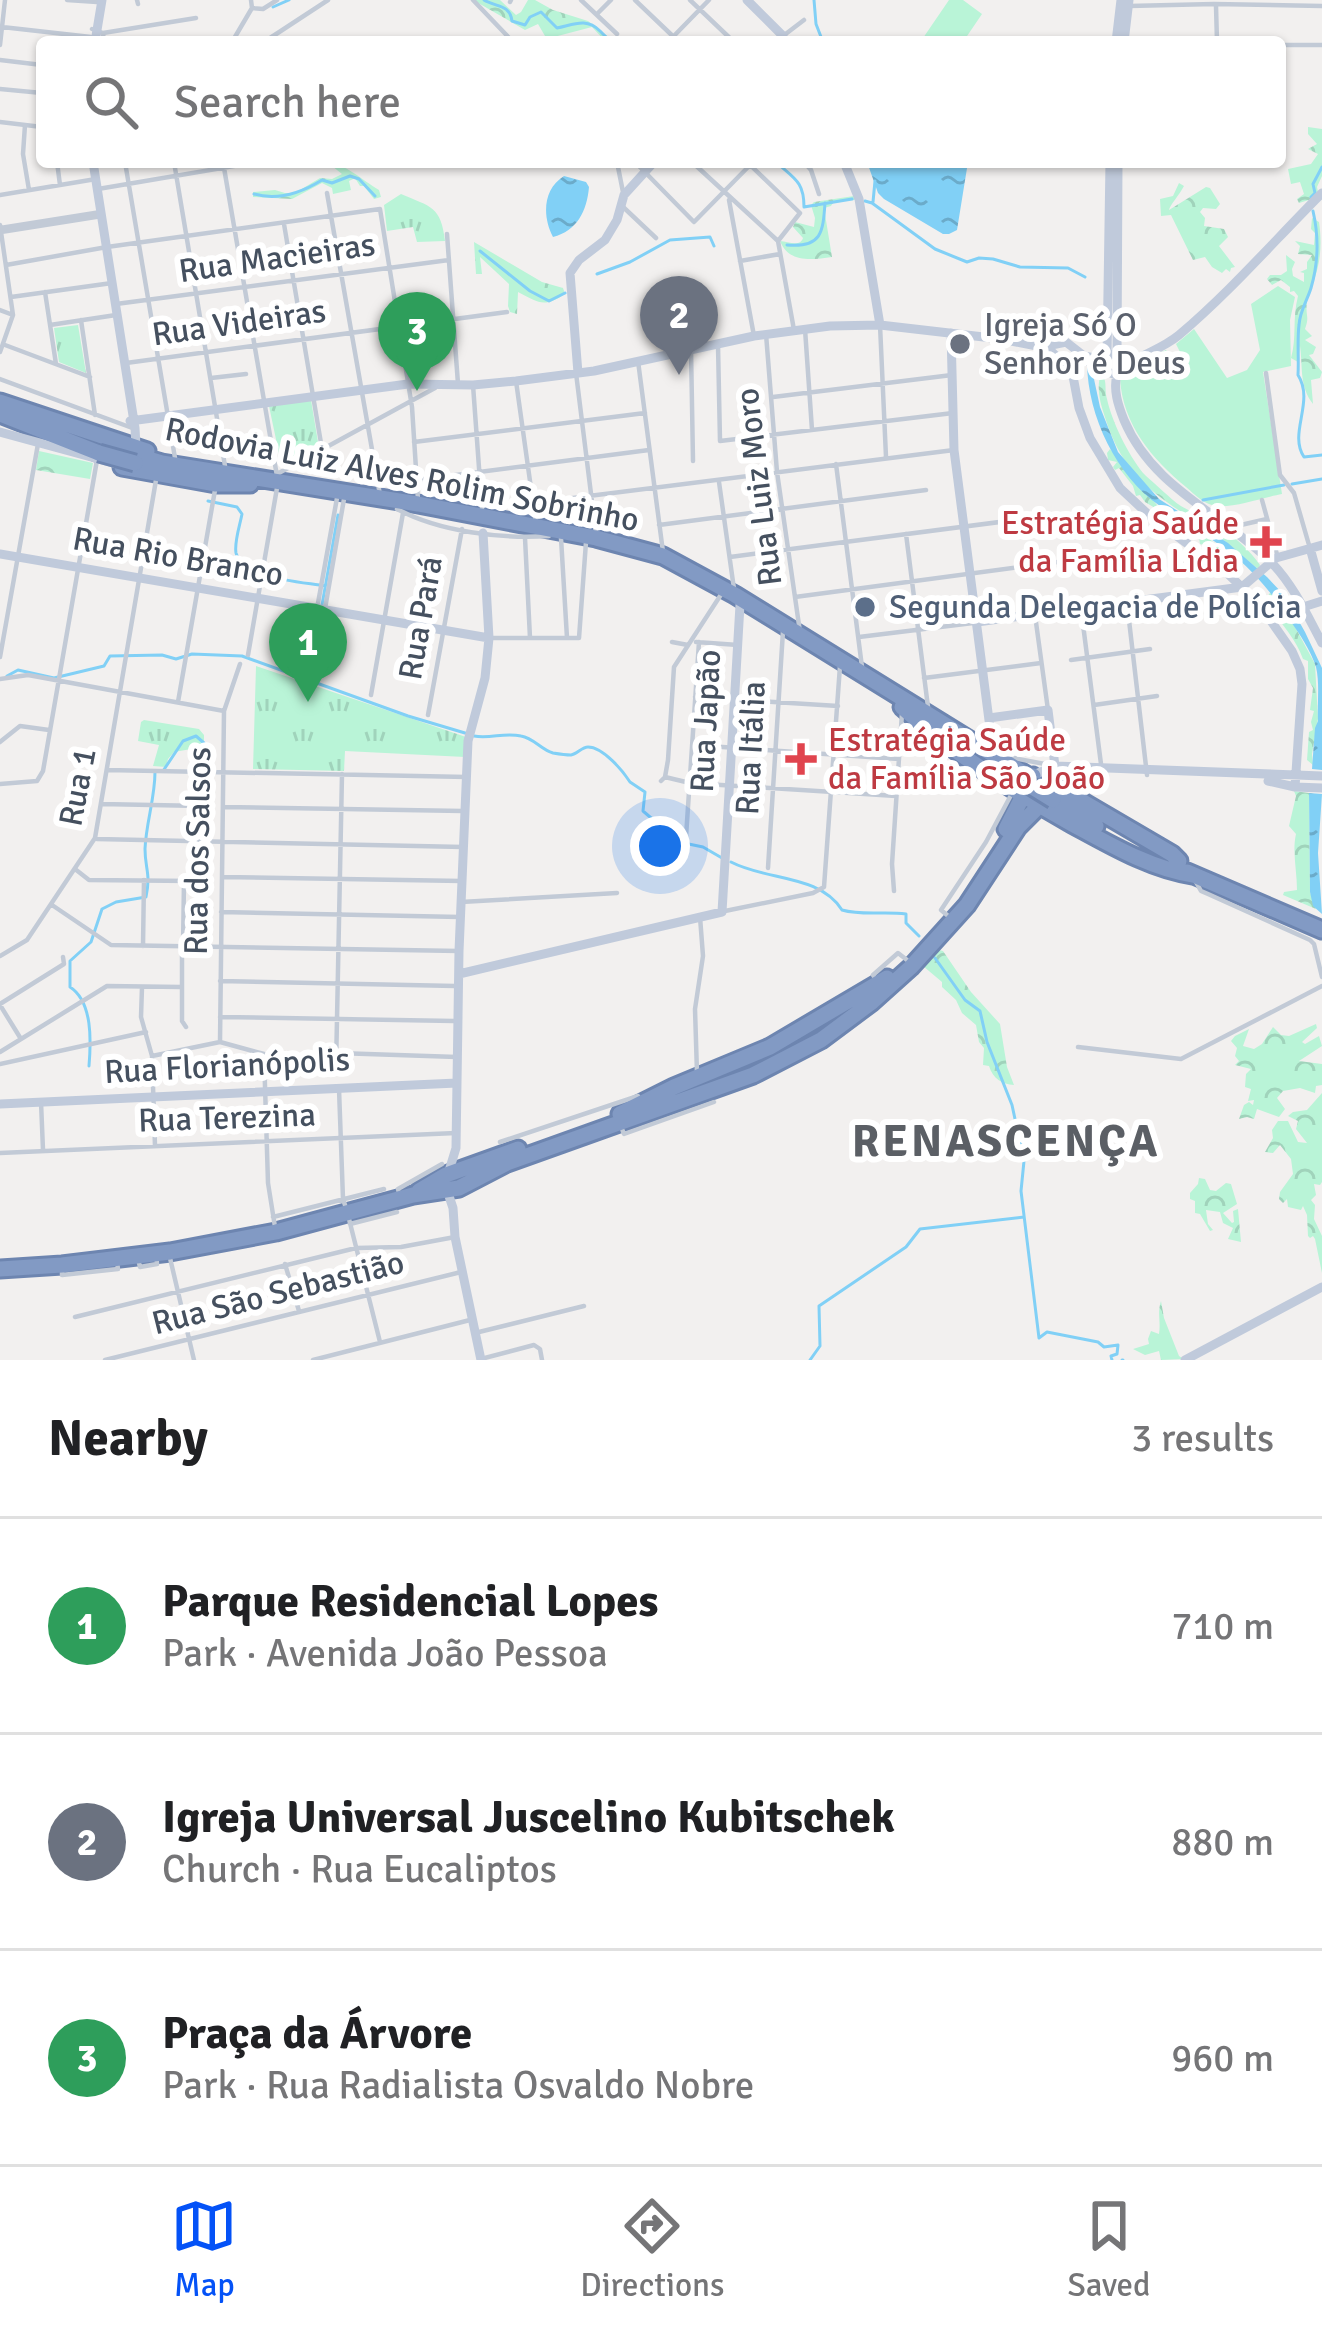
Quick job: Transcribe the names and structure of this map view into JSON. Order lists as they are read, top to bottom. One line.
{"streets":{"highway":["Rodovia Luiz Alves Rolim Sobrinho"],"street":["Rua Macieiras","Rua Videiras","Rua Luiz Moro","Rua Rio Branco","Rua Pará","Rua Japão","Rua Itália","Rua 1","Rua dos Salsos","Rua Florianópolis","Rua Terezina","Rua São Sebastião"]},"crossings":[["Rodovia Luiz Alves Rolim Sobrinho","Rua Luiz Moro"],["Rodovia Luiz Alves Rolim Sobrinho","Rua Japão"],["Rodovia Luiz Alves Rolim Sobrinho","Rua Itália"],["Rua Luiz Moro","Rua Itália"],["Rua Rio Branco","Rua Pará"],["Rua Rio Branco","Rua 1"]],"districts":["RENASCENÇA"],"places":{"other":["Igreja Só O Senhor é Deus","Segunda Delegacia de Polícia"],"health":["Estratégia Saúde da Família Lídia","Estratégia Saúde da Família São João"]},"page":{"search":"Search here","pins":["2","3","1"],"heading":["Nearby","3 results"],"list":[{"mark":"1","name":"Parque Residencial Lopes","note":"Park · Avenida João Pessoa","value":"710 m"},{"mark":"2","name":"Igreja Universal Juscelino Kubitschek","note":"Church · Rua Eucaliptos","value":"880 m"},{"mark":"3","name":"Praça da Árvore","note":"Park · Rua Radialista Osvaldo Nobre","value":"960 m"}],"nav":["Map","Directions","Saved"]}}
